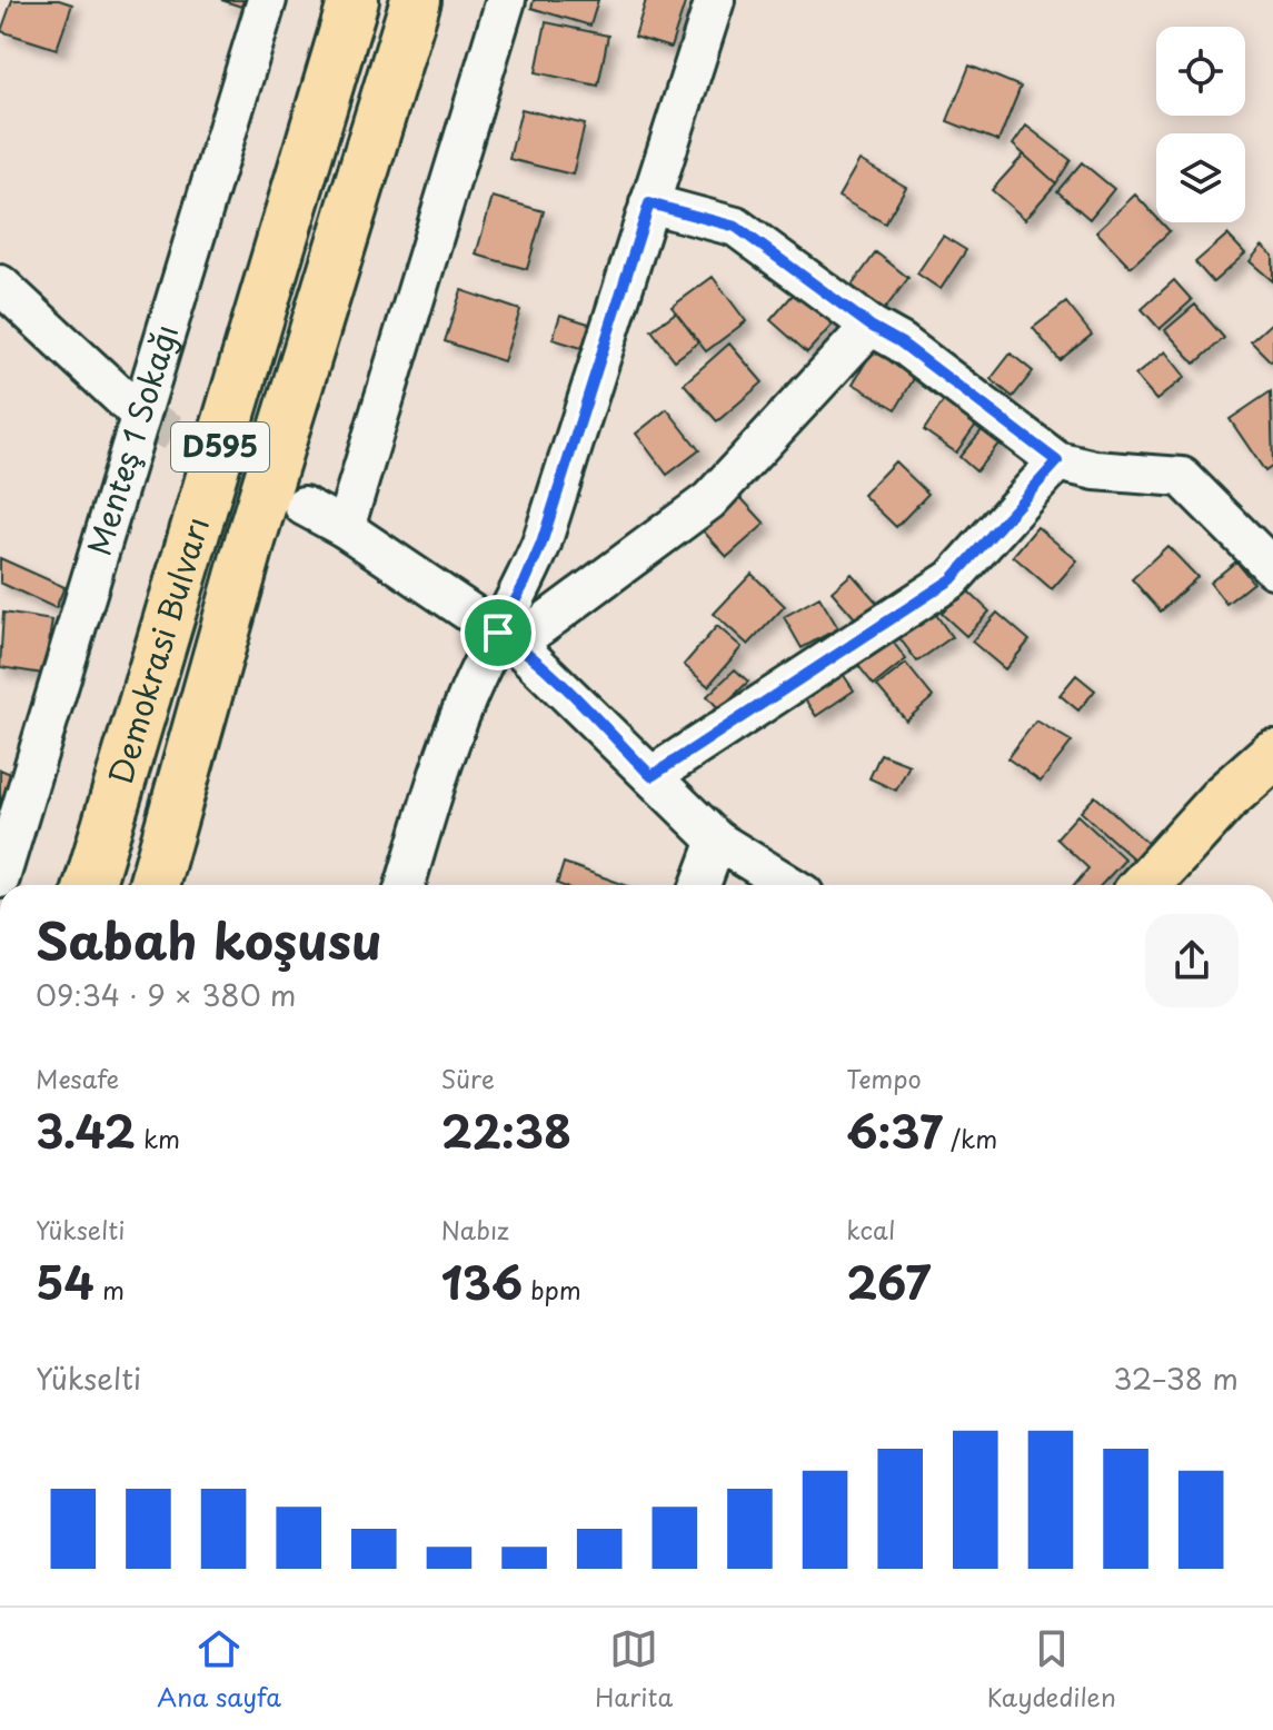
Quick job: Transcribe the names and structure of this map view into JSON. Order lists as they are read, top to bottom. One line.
{"streets":{"main road":["D595","Demokrasi Bulvarı"],"street":["Menteş 1 Sokağı"]},"page":{"heading":["Sabah koşusu","09:34 · 9 × 380 m"],"stats":[["Mesafe","3.42 km"],["Süre","22:38"],["Tempo","6:37 /km"],["Yükselti","54 m"],["Nabız","136 bpm"],["kcal","267"]],"chart":["Yükselti","32–38 m"],"tabs":["Ana sayfa","Harita","Kaydedilen"]}}
